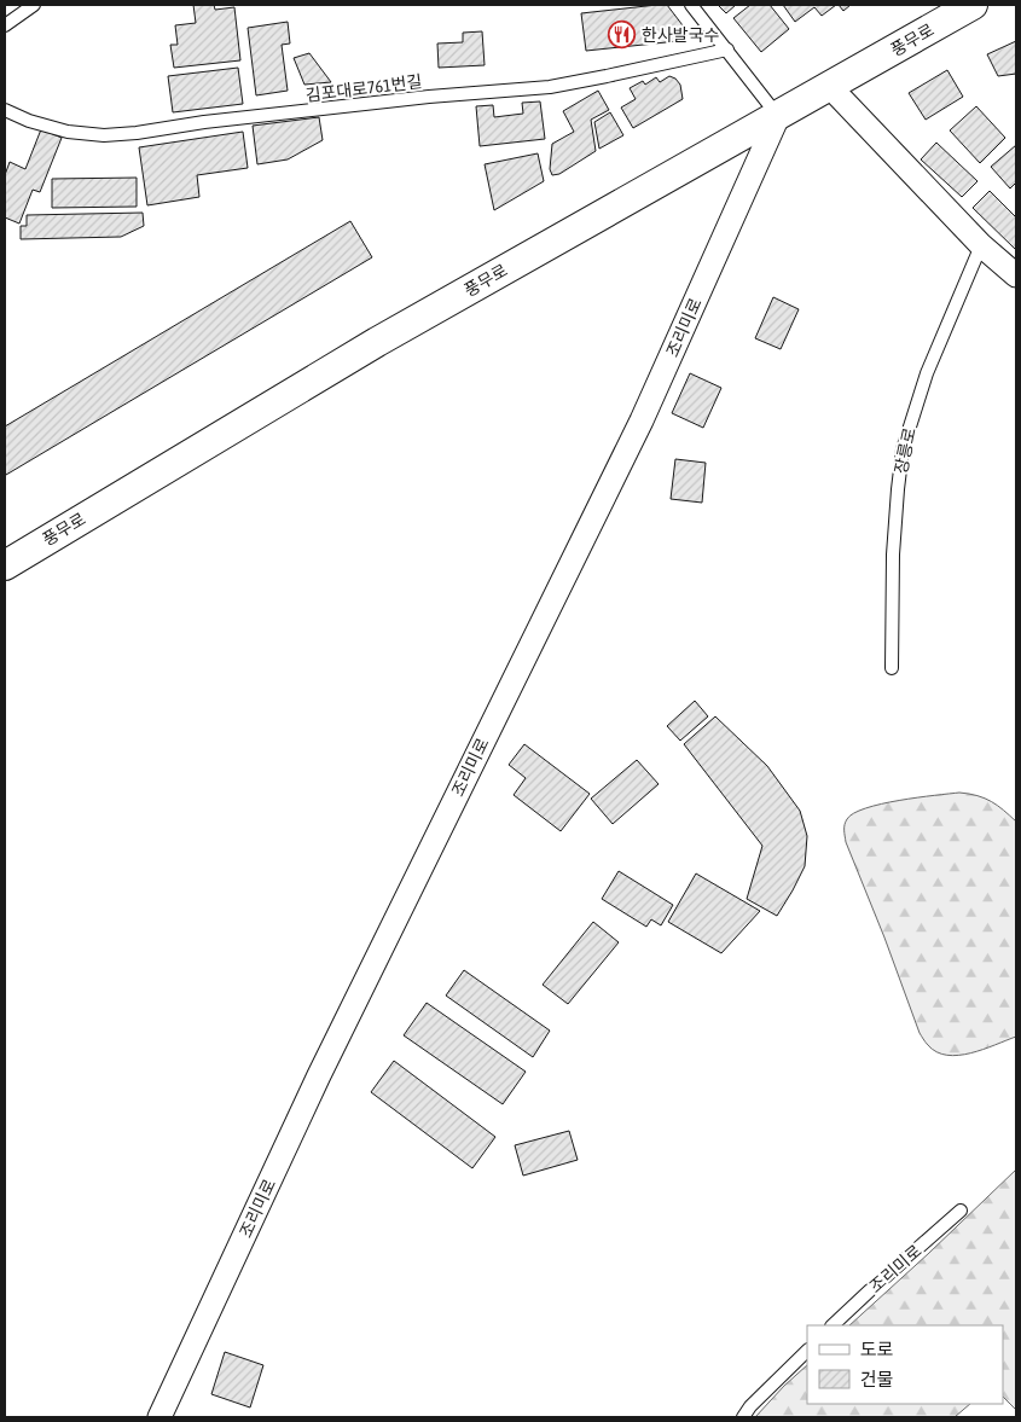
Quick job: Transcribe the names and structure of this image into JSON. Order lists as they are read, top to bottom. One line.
{"streets":{"street":["풍무로","조리미로"],"lane":["김포대로761번길","장릉로"]},"crossings":[["풍무로","조리미로"]],"places":{"restaurant":["한사발국수"]},"legend":["도로","건물"]}
